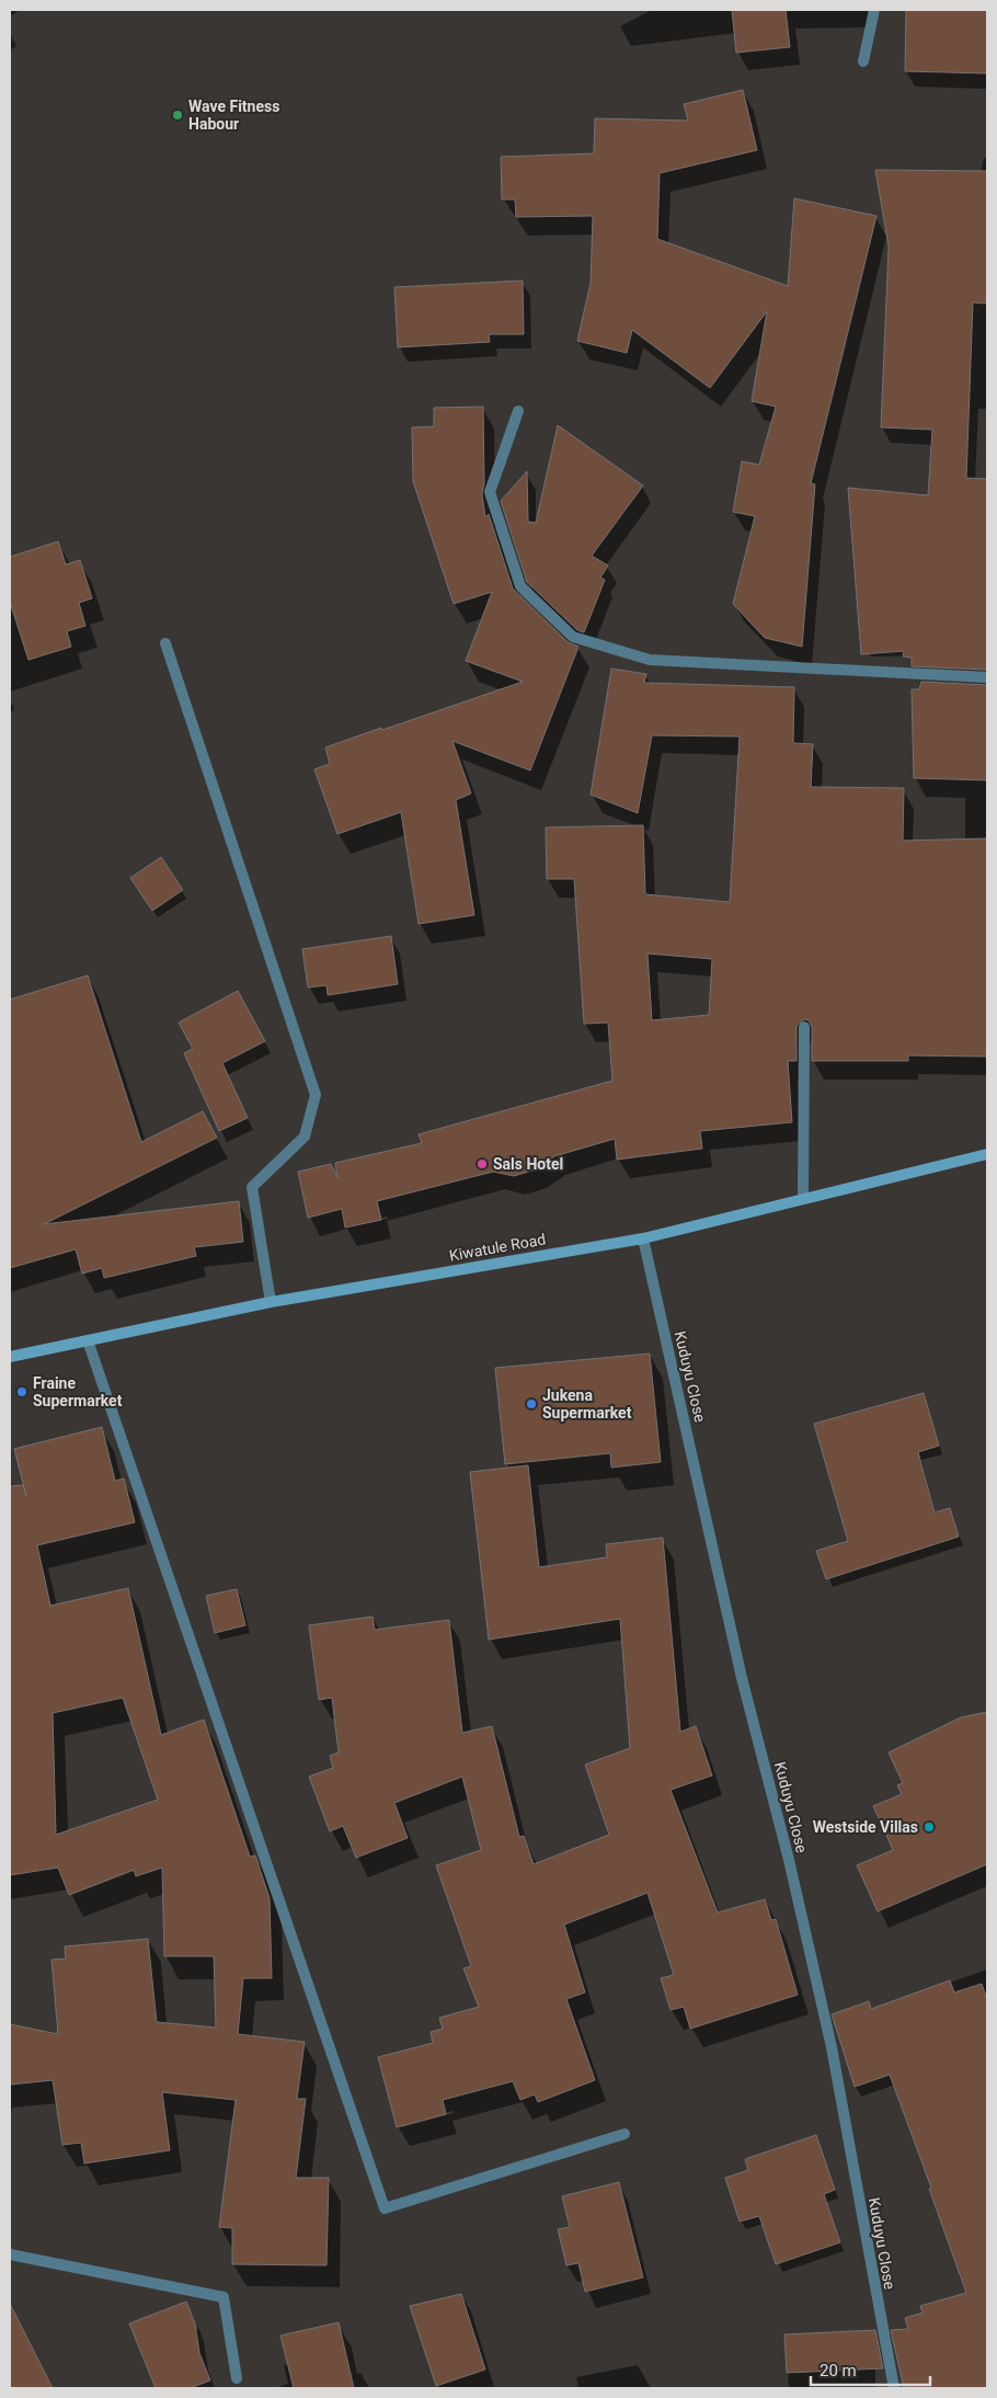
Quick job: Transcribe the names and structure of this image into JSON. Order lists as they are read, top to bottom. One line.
{"streets":{"main road":["Kiwatule Road"],"street":["Kuduyu Close"]},"crossings":[["Kiwatule Road","Kuduyu Close"]],"places":["Wave Fitness Habour","Sals Hotel","Fraine Supermarket","Jukena Supermarket","Westside Villas"],"scale_bar":"20 m"}
